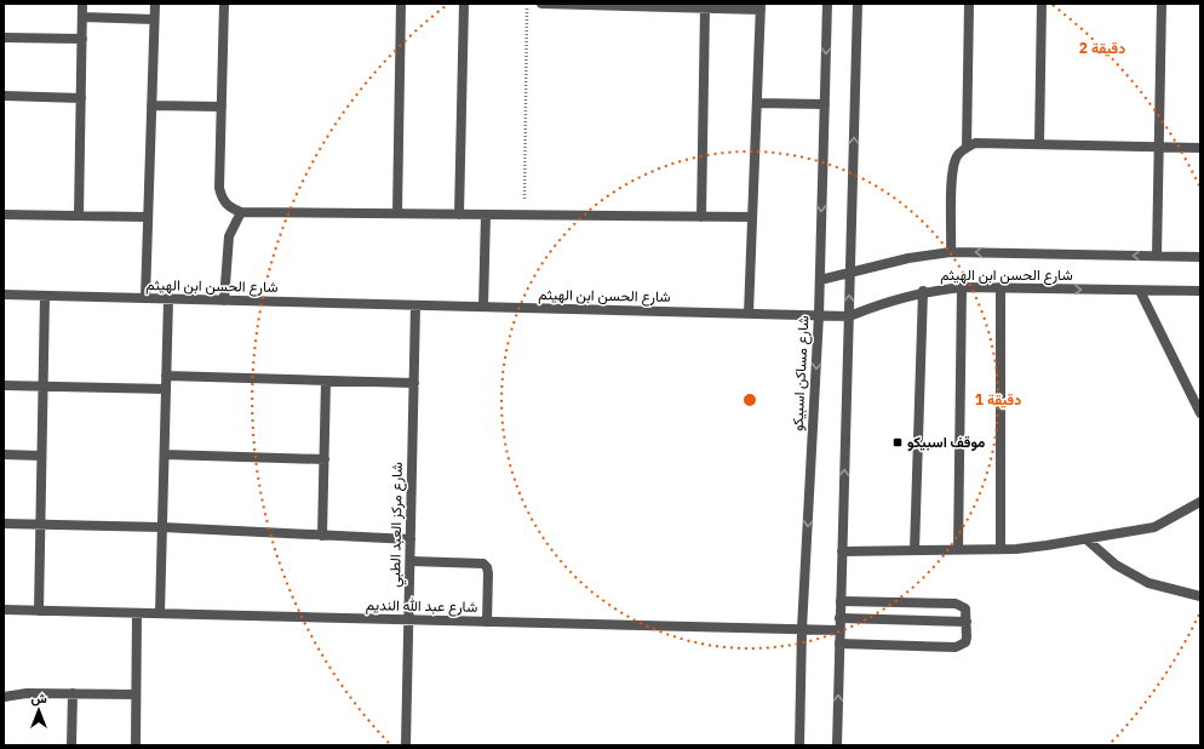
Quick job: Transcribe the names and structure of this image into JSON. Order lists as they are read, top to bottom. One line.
{"streets":{"street":["شارع الحسن ابن الهيثم","شارع مساكن اسبيكو","شارع مركز العبد الطبي","شارع عبد الله النديم"]},"crossings":[["شارع الحسن ابن الهيثم","شارع مساكن اسبيكو"],["شارع الحسن ابن الهيثم","شارع مركز العبد الطبي"],["شارع مساكن اسبيكو","شارع عبد الله النديم"],["شارع مركز العبد الطبي","شارع عبد الله النديم"]],"places":{"transit":["موقف اسبيكو"]},"north":"top","rings":["2 دقيقة","1 دقيقة"]}
